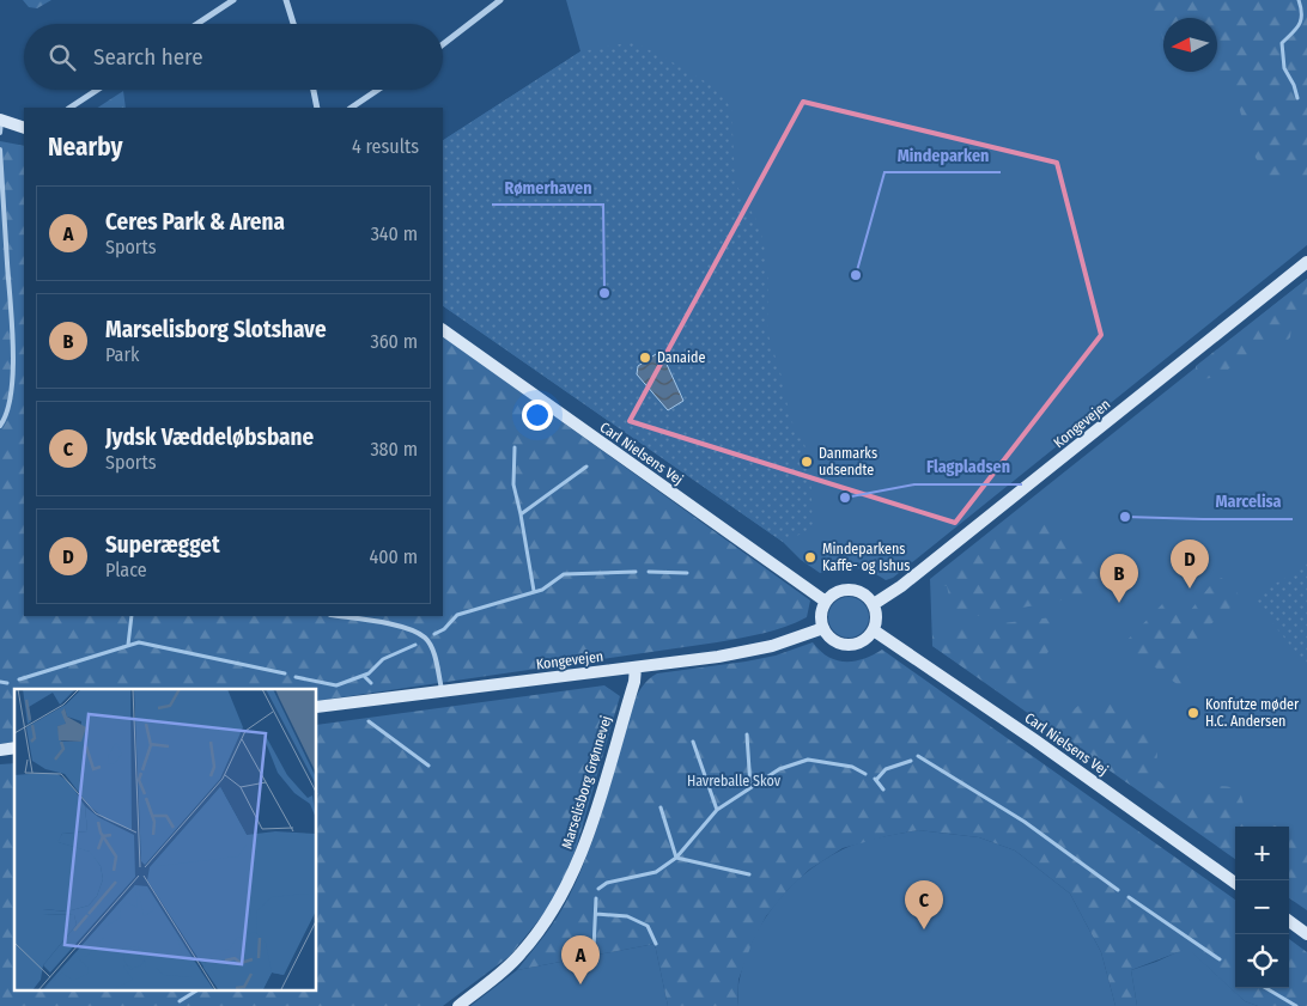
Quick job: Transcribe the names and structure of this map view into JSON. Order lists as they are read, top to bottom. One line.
{"streets":{"street":["Kongevejen","Carl Nielsens Vej","Marselisborg Grønnevej"]},"crossings":[["Kongevejen","Carl Nielsens Vej"],["Kongevejen","Marselisborg Grønnevej"]],"parks":["Havreballe Skov"],"places":["Mindeparken","Rømerhaven","Danaide","Danmarks udsendte","Flagpladsen","Marcelisa","Mindeparkens Kaffe- og Ishus","Konfutze møder H.C. Andersen"],"north":"left","page":{"search":"Search here","heading":["Nearby","4 results"],"list":[{"mark":"A","name":"Ceres Park & Arena","note":"Sports","value":"340 m"},{"mark":"B","name":"Marselisborg Slotshave","note":"Park","value":"360 m"},{"mark":"C","name":"Jydsk Væddeløbsbane","note":"Sports","value":"380 m"},{"mark":"D","name":"Superægget","note":"Place","value":"400 m"}],"pins":["D","B","C","A"],"map_buttons":["+","−"]}}
